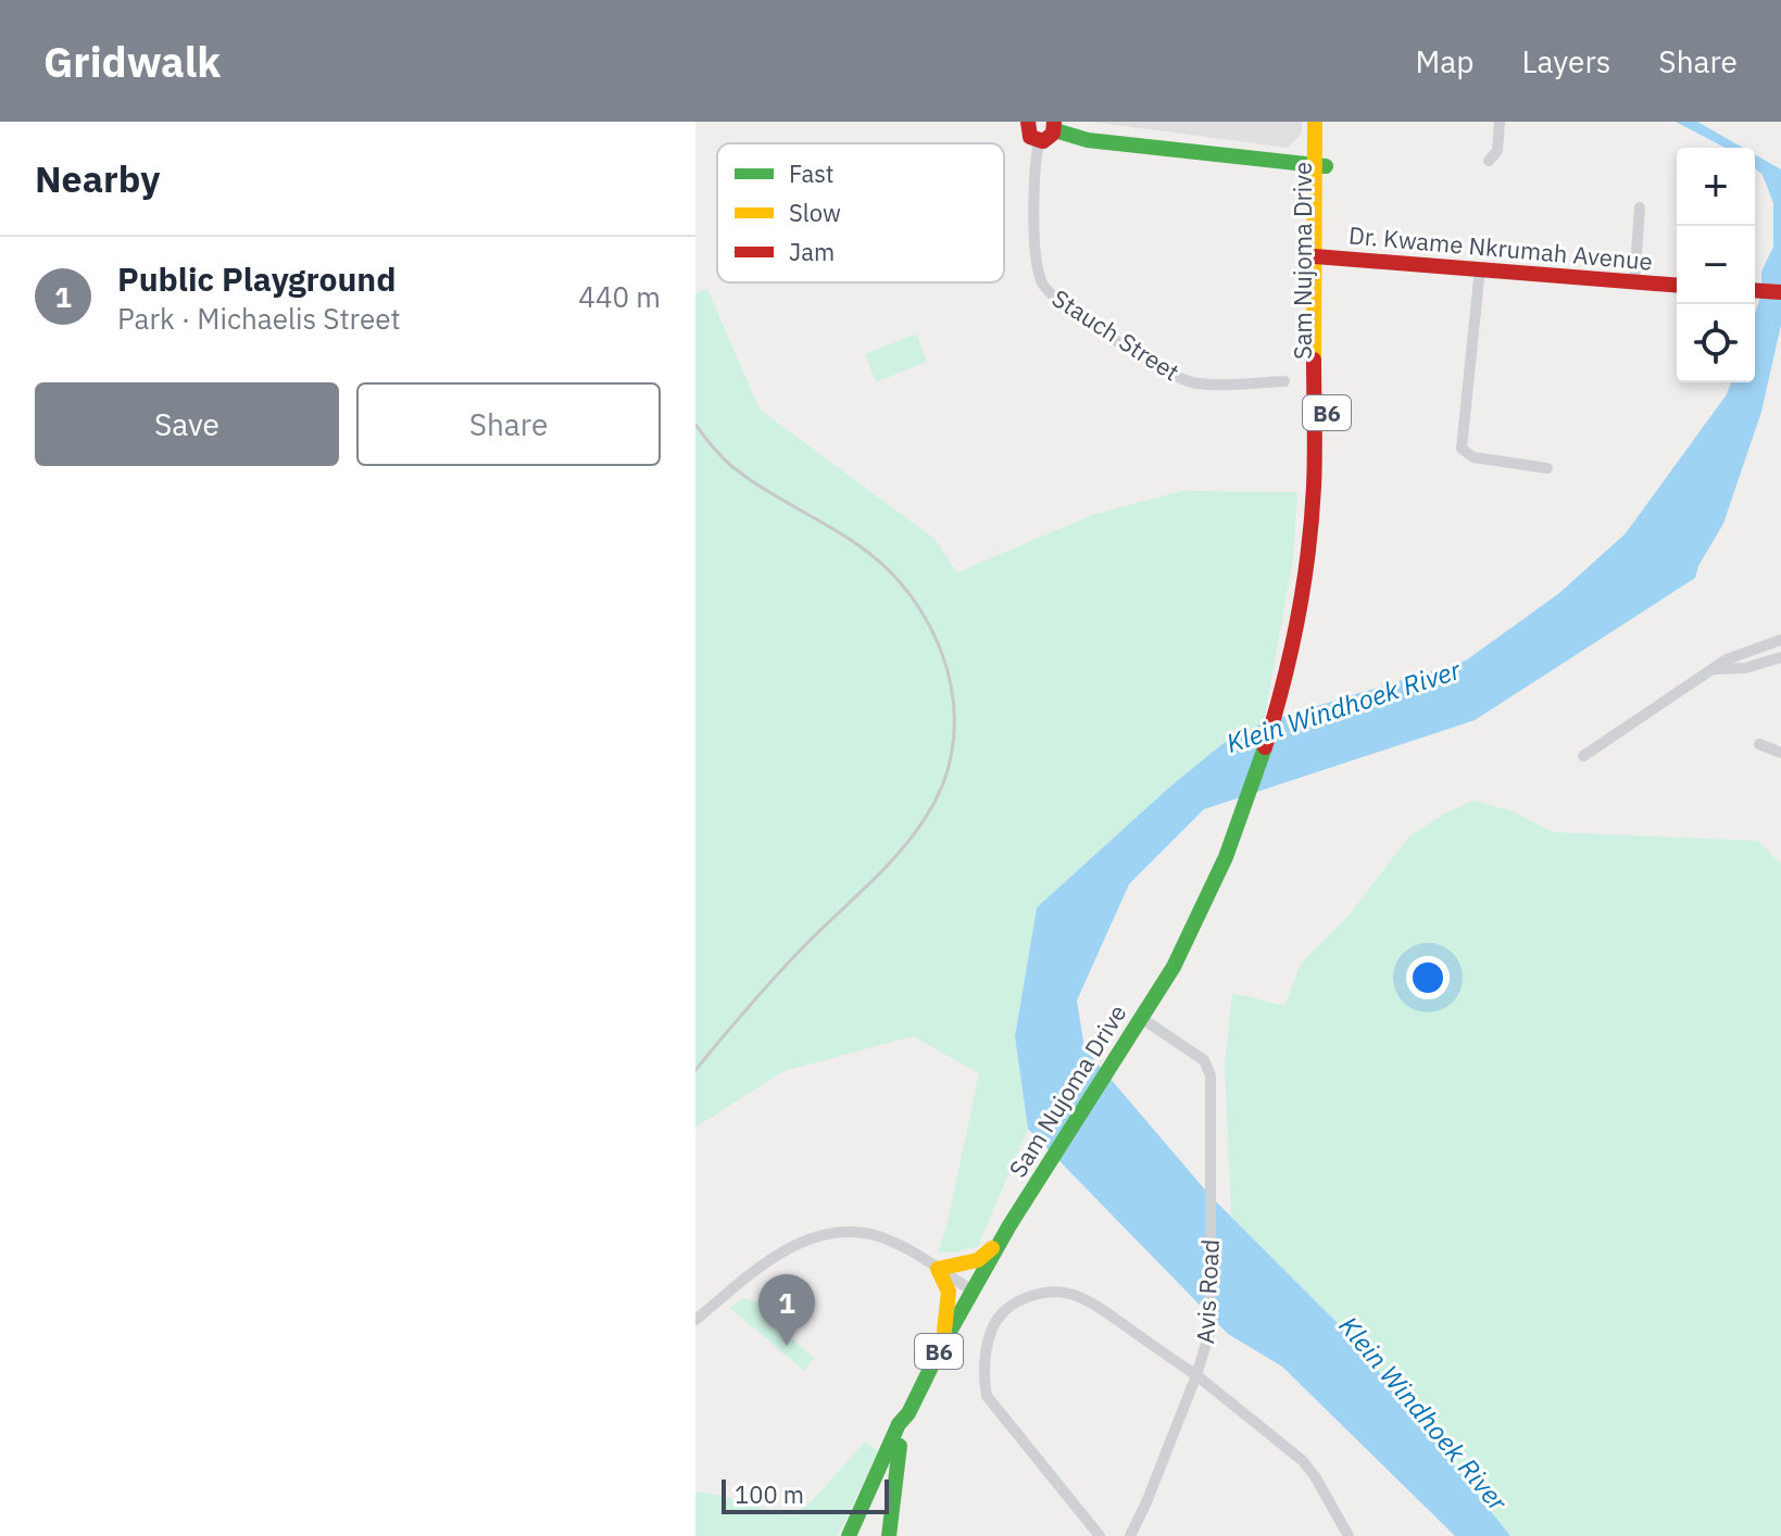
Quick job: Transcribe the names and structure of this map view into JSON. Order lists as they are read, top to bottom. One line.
{"streets":{"main road":["Dr. Kwame Nkrumah Avenue","Sam Nujoma Drive","B6"],"street":["Stauch Street","Avis Road"]},"crossings":[["Dr. Kwame Nkrumah Avenue","Sam Nujoma Drive"],["Sam Nujoma Drive","B6"],["Sam Nujoma Drive","Avis Road"]],"water":["Klein Windhoek River"],"legend":["Fast","Slow","Jam"],"scale_bar":"100 m","page":{"header":"Gridwalk","nav":["Map","Layers","Share"],"heading":"Nearby","map_buttons":["+","−"],"list":[{"mark":"1","name":"Public Playground","note":"Park · Michaelis Street","value":"440 m"}],"buttons":["Save","Share"],"pins":"1","scale":"100 m"}}
